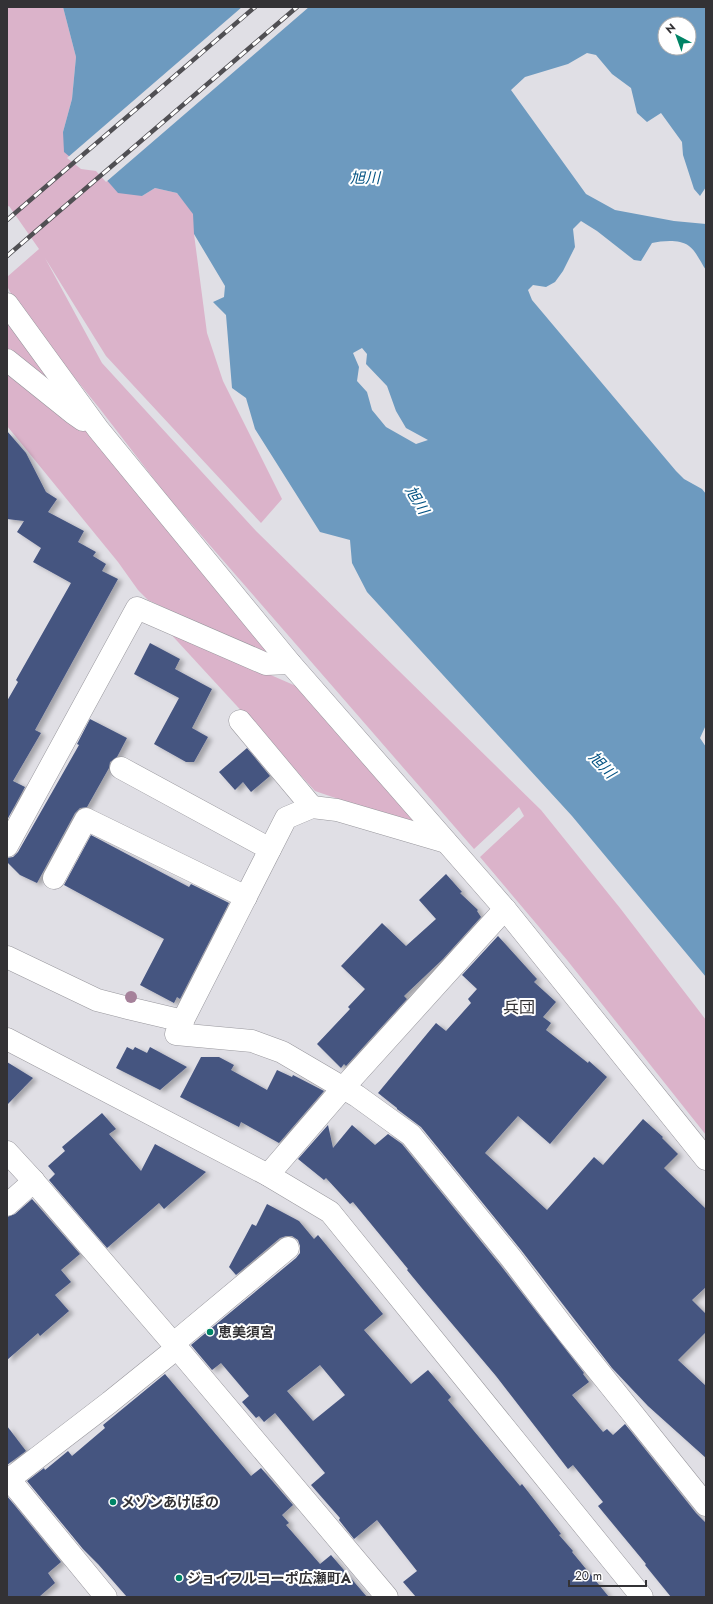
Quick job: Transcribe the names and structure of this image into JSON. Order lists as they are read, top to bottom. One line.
{"districts":["兵団"],"water":["旭川"],"places":["恵美須宮","メゾンあけぼの","ジョイフルコーポ広瀬町A"],"scale_bar":"20 m","north":"top left"}
